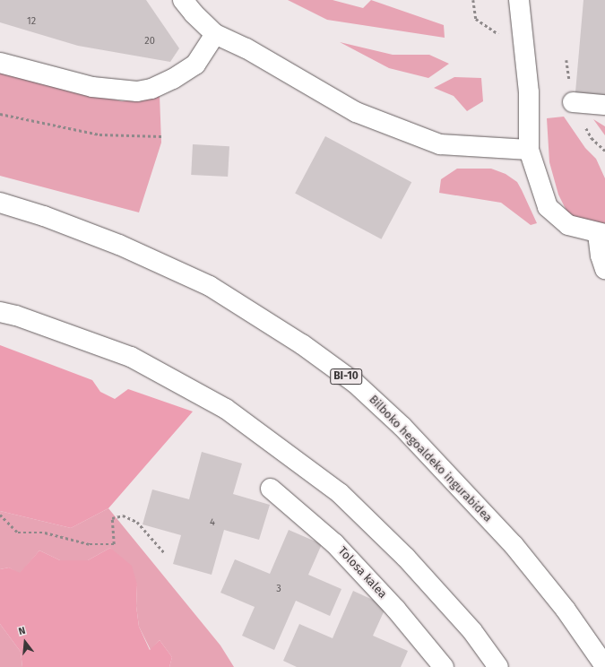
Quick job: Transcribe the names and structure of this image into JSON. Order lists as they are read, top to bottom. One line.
{"streets":{"main road":["BI-10","Bilboko hegoaldeko ingurabidea","Tolosa kalea"]},"house_numbers":["12","20","4","3"],"north":"top"}
